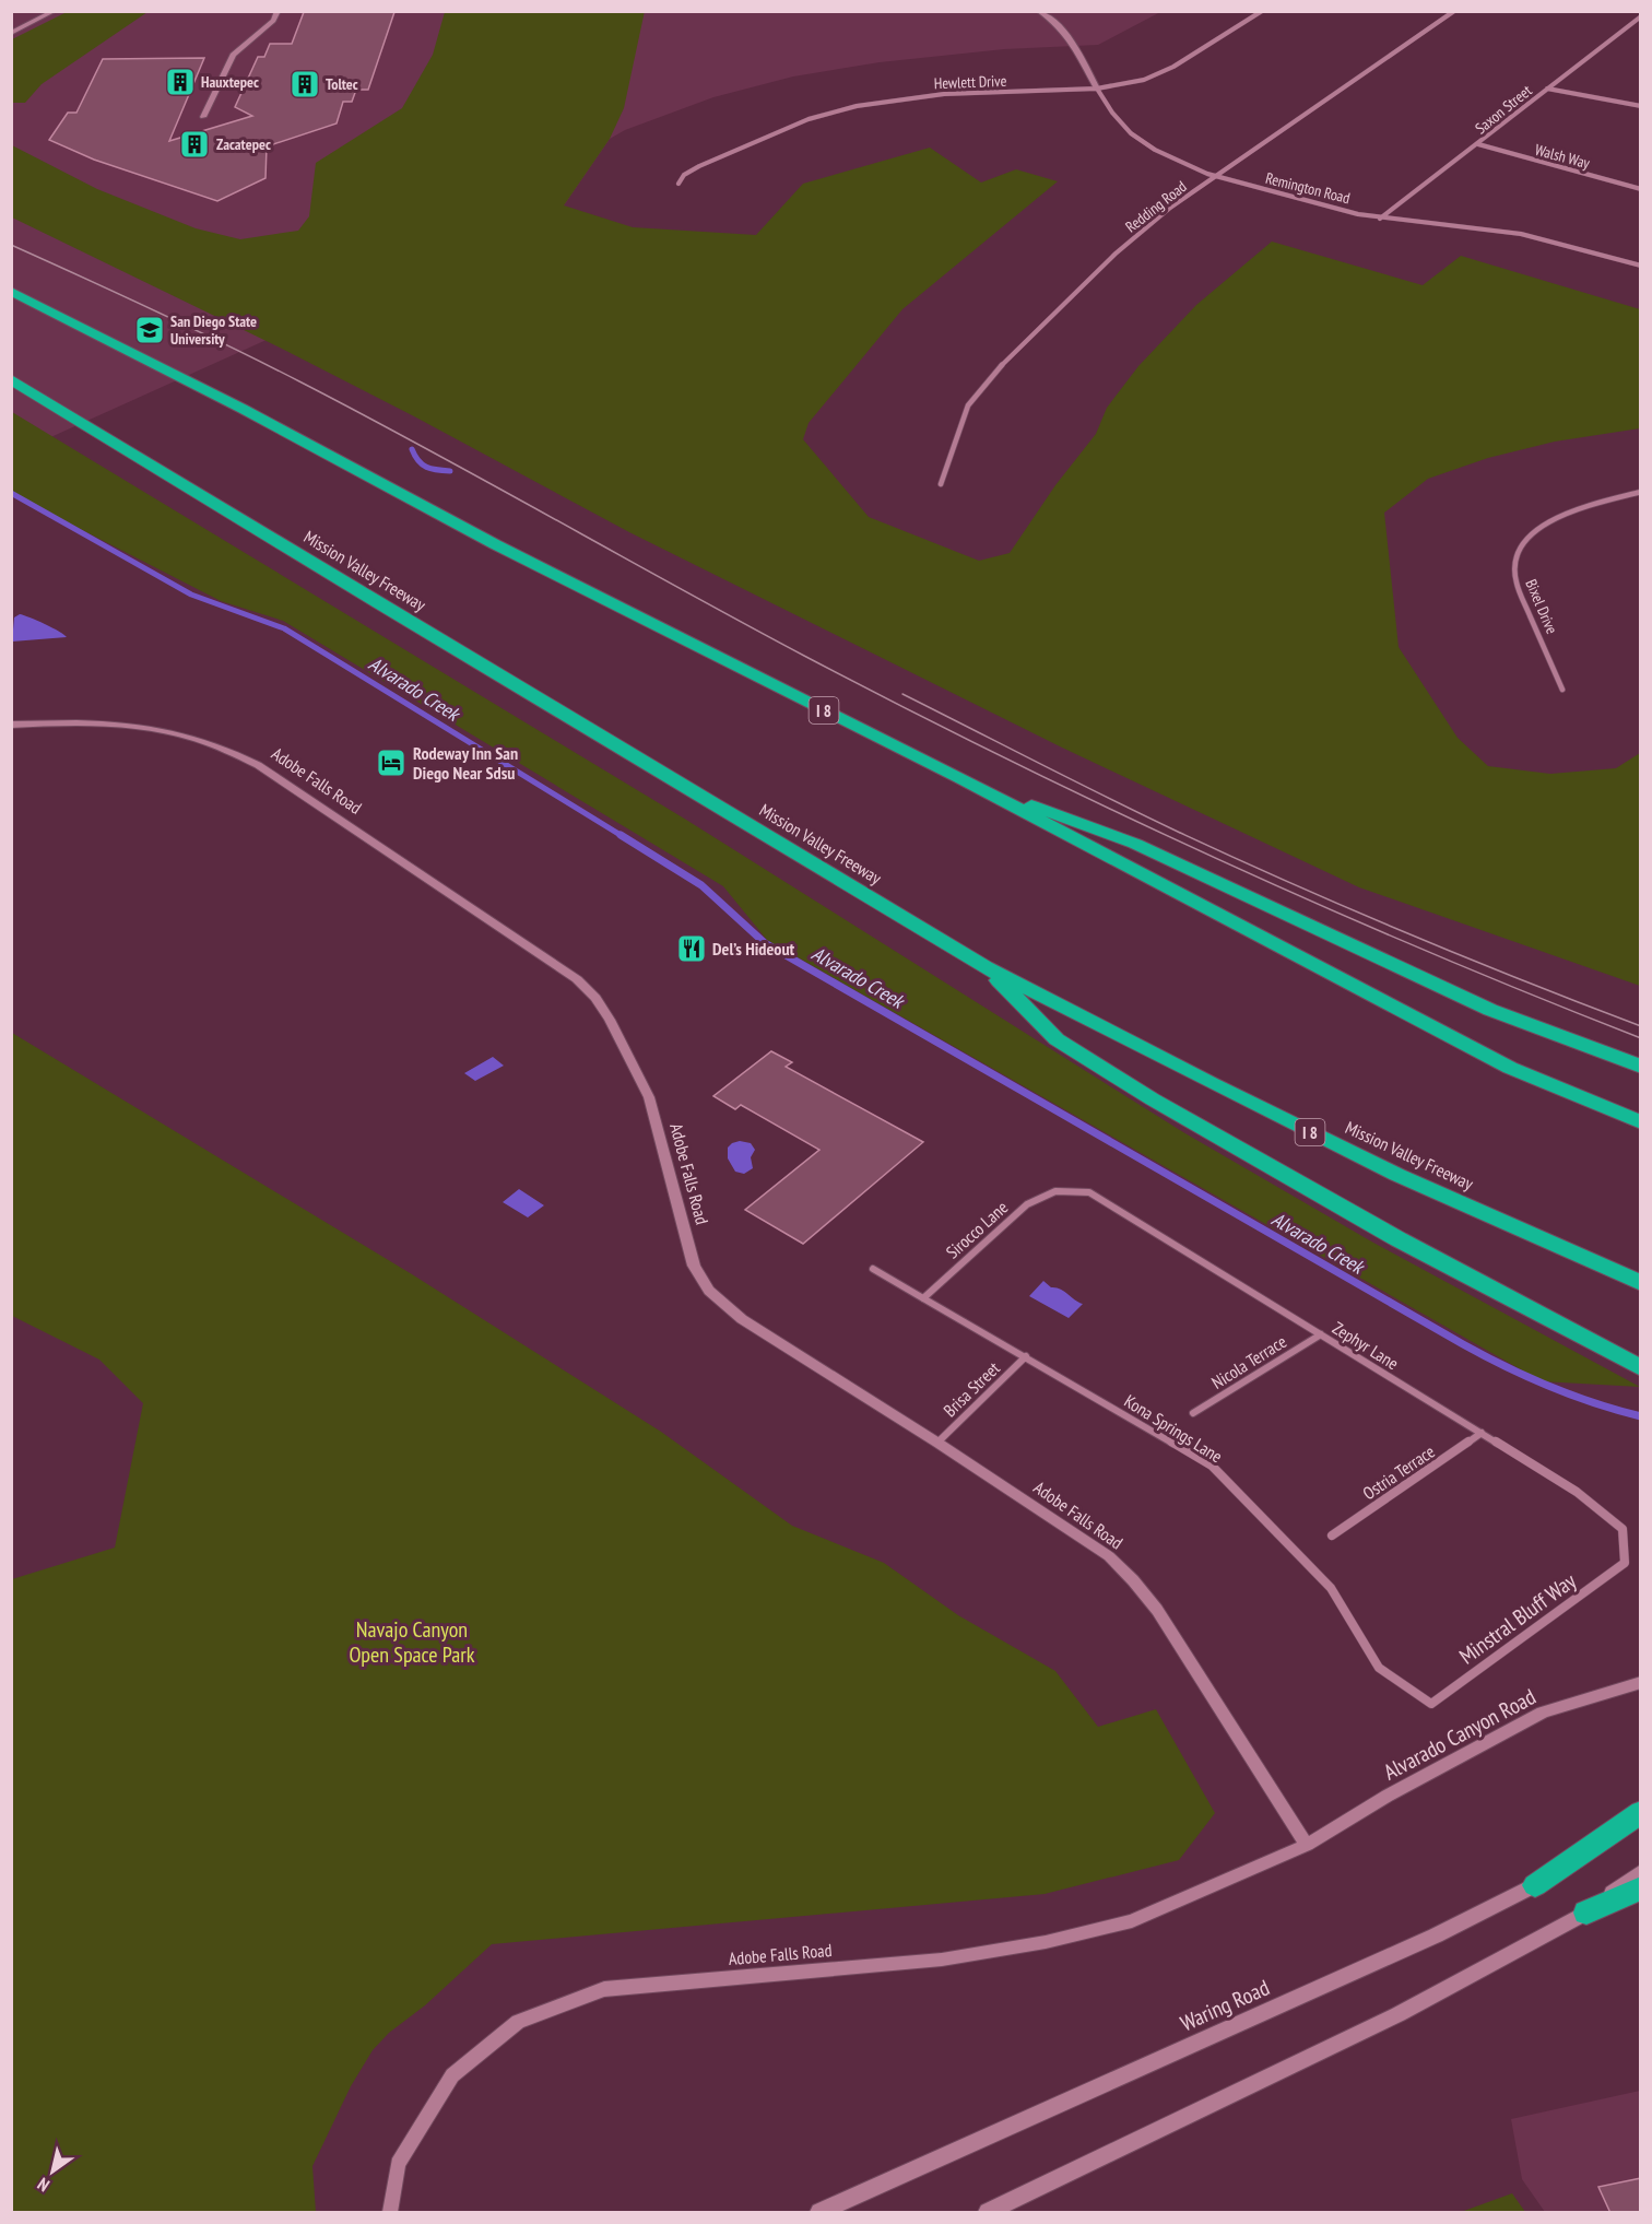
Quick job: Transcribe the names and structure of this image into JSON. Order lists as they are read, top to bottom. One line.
{"streets":{"highway":["Mission Valley Freeway","I 8"],"main road":["Waring Road"],"street":["Hewlett Drive","Saxon Street","Walsh Way","Remington Road","Redding Road","Bixel Drive","Adobe Falls Road","Sirocco Lane","Zephyr Lane","Nicola Terrace","Brisa Street","Kona Springs Lane","Ostria Terrace","Minstral Bluff Way","Alvarado Canyon Road"]},"crossings":[["Hewlett Drive","Remington Road"],["Saxon Street","Walsh Way"],["Saxon Street","Remington Road"],["Remington Road","Redding Road"],["Adobe Falls Road","Brisa Street"],["Adobe Falls Road","Alvarado Canyon Road"],["Sirocco Lane","Zephyr Lane"],["Sirocco Lane","Kona Springs Lane"],["Zephyr Lane","Nicola Terrace"],["Zephyr Lane","Ostria Terrace"],["Zephyr Lane","Minstral Bluff Way"],["Brisa Street","Kona Springs Lane"],["Kona Springs Lane","Minstral Bluff Way"]],"water":["Alvarado Creek"],"parks":["Navajo Canyon Open Space Park"],"places":{"building":["Hauxtepec","Toltec","Zacatepec"],"school or university":["San Diego State University"],"hotel":["Rodeway Inn San Diego Near Sdsu"],"restaurant":["Del’s Hideout"]},"north":"bottom left"}
